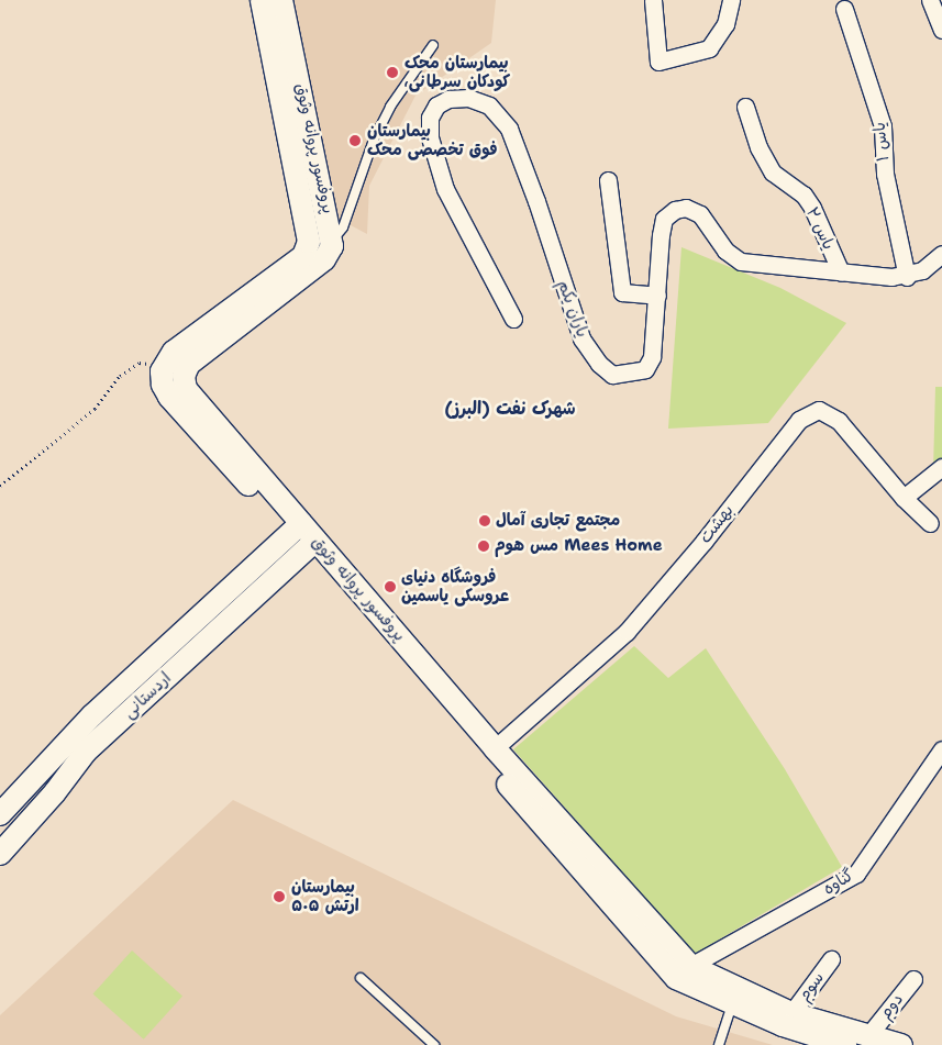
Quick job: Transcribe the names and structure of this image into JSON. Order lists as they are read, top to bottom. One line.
{"streets":{"main road":["پروفسور پروانه وثوق","اردستانی"],"street":["یاس ۱","یاس ۲","یاران یکم","بهشت","گناوه","سوم","دوم"]},"crossings":[["یاس ۱","یاران یکم"],["پروفسور پروانه وثوق","بهشت"],["پروفسور پروانه وثوق","اردستانی"],["پروفسور پروانه وثوق","گناوه"],["پروفسور پروانه وثوق","سوم"],["پروفسور پروانه وثوق","دوم"],["یاس ۲","یاران یکم"]],"districts":["شهرک نفت (البرز)"],"places":["بیمارستان محک ،کودکان سرطانی","بیمارستان فوق تخصصی محک","مجتمع تجاری آمال","مس هوم Mees Home","فروشگاه دنیای عروسکی یاسمین","بیمارستان ۵۰۵ ارتش"]}
